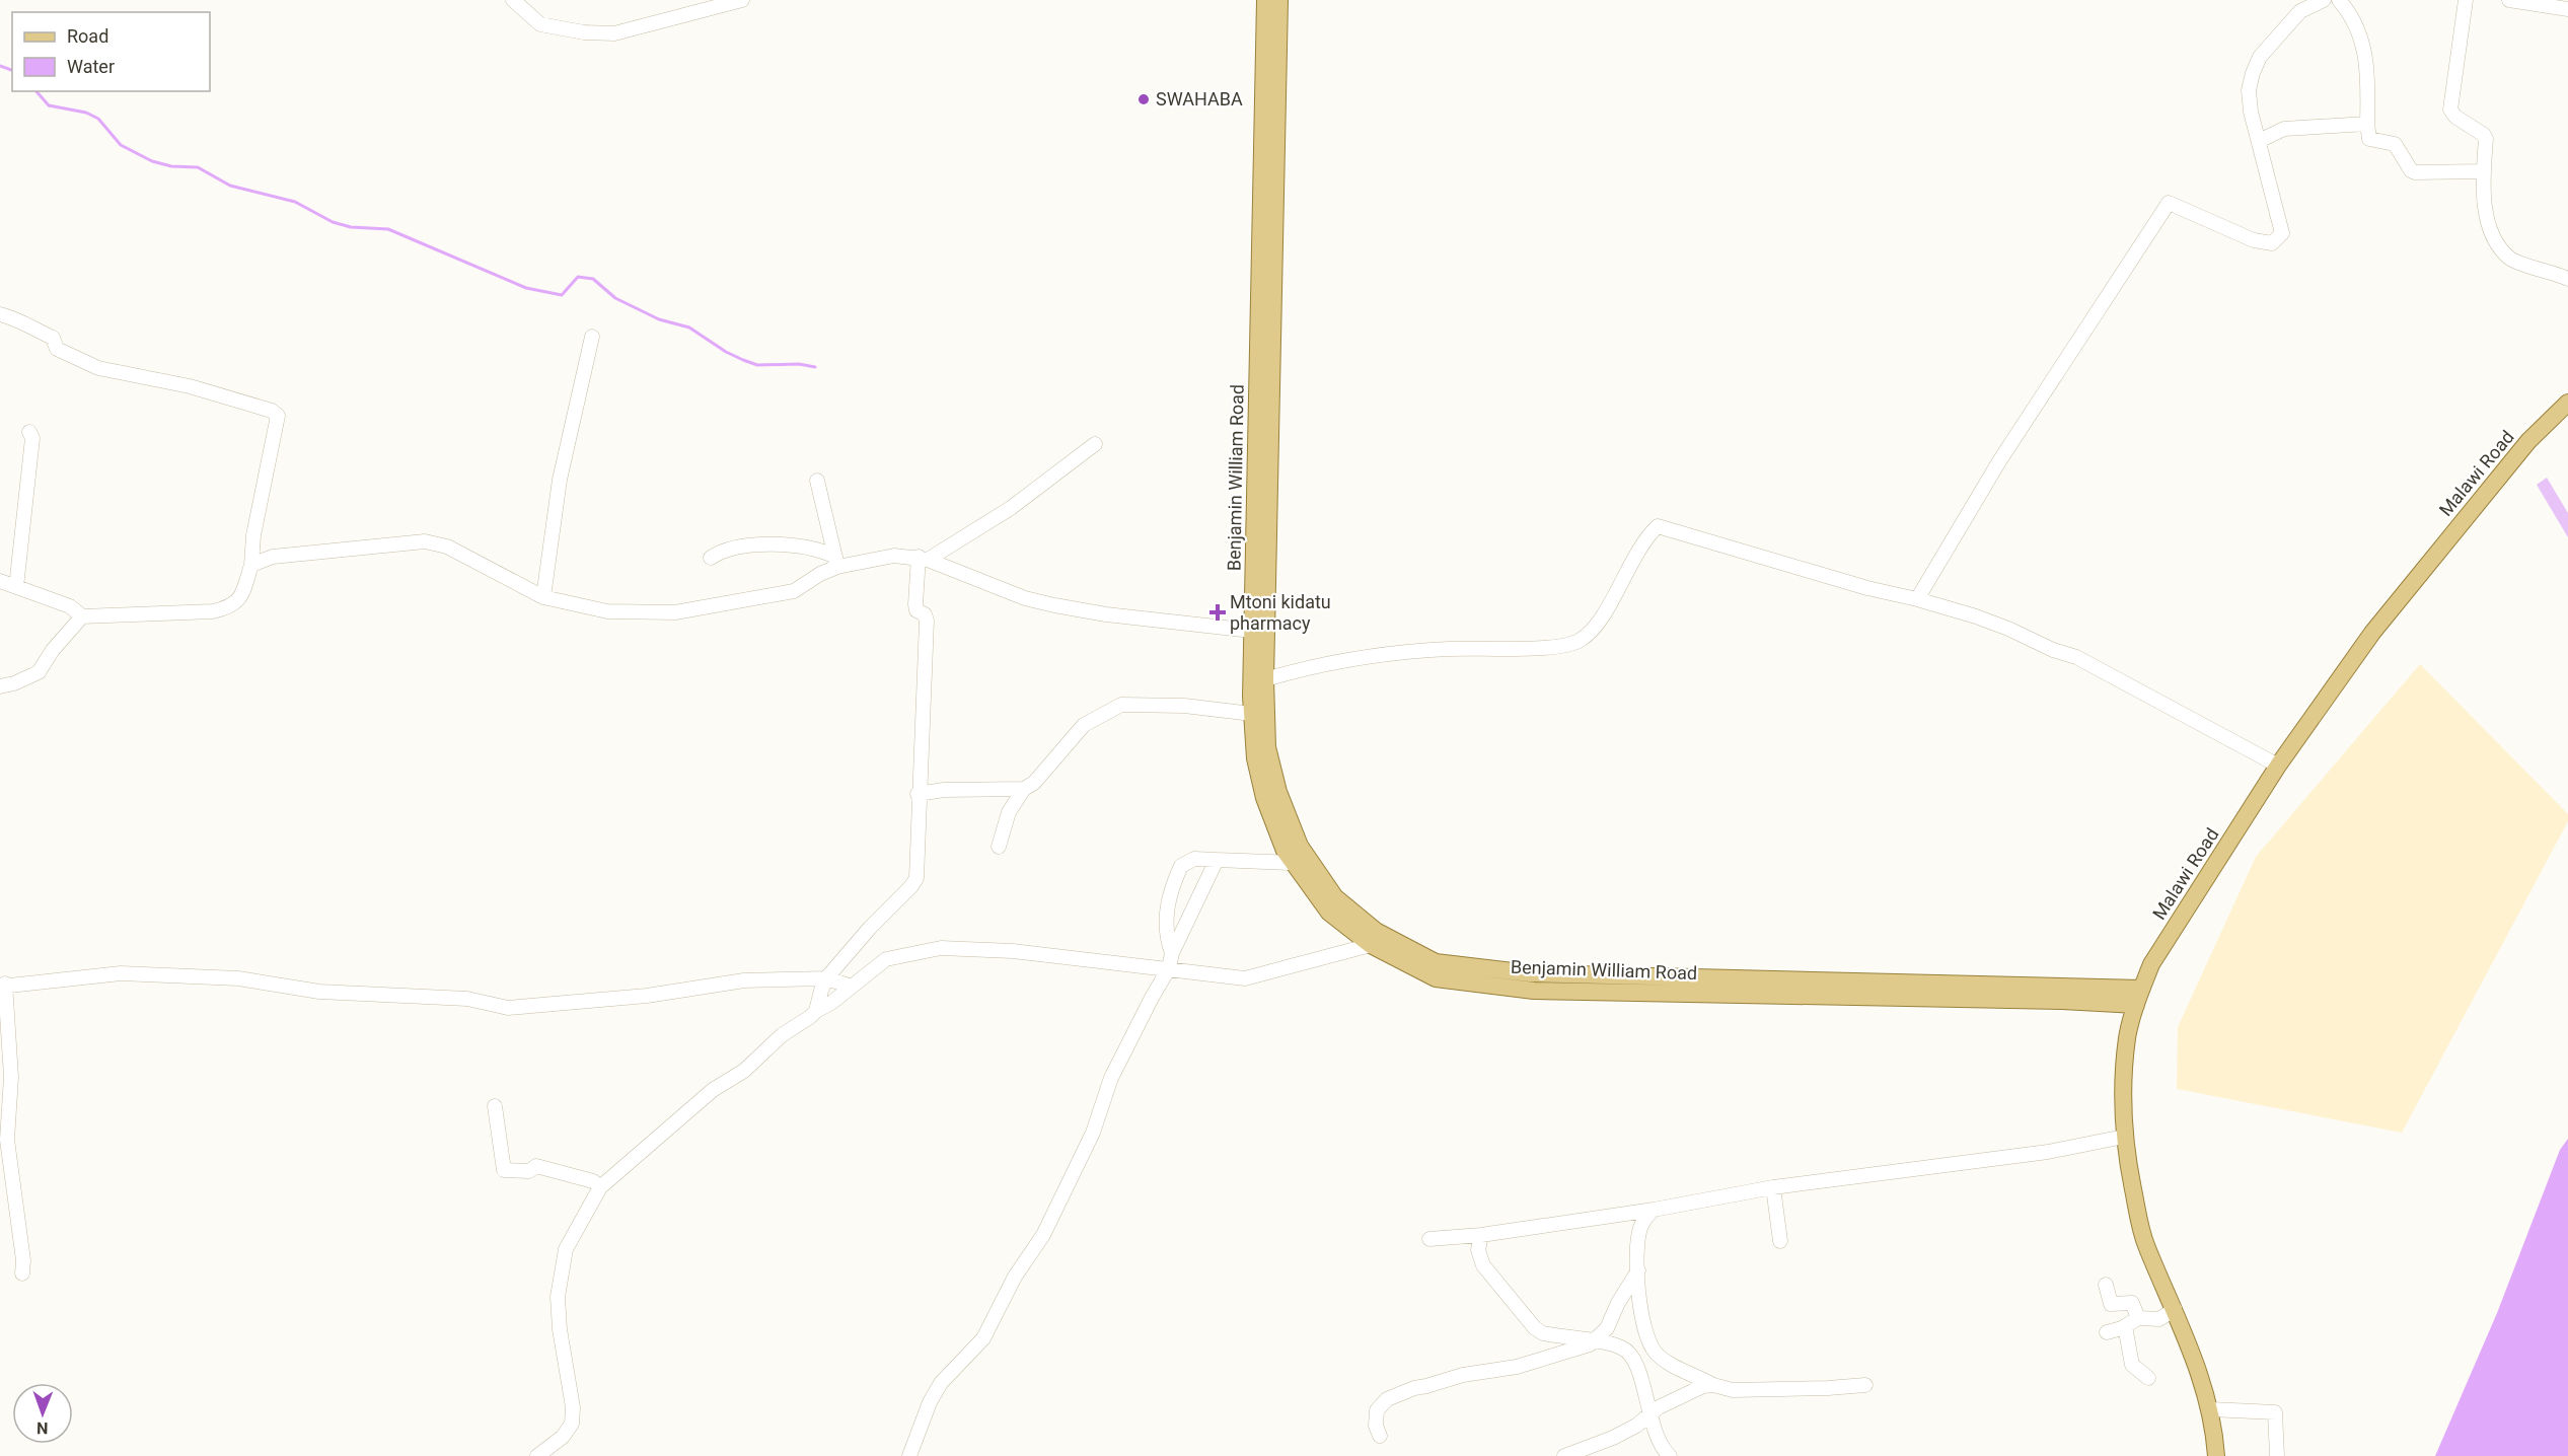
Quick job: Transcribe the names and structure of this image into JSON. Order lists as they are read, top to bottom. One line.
{"streets":{"main road":["Malawi Road","Benjamin William Road"]},"crossings":[["Malawi Road","Benjamin William Road"]],"places":{"other":["SWAHABA"],"health":["Mtoni kidatu pharmacy"]},"legend":["Road","Water"],"north":"bottom"}
